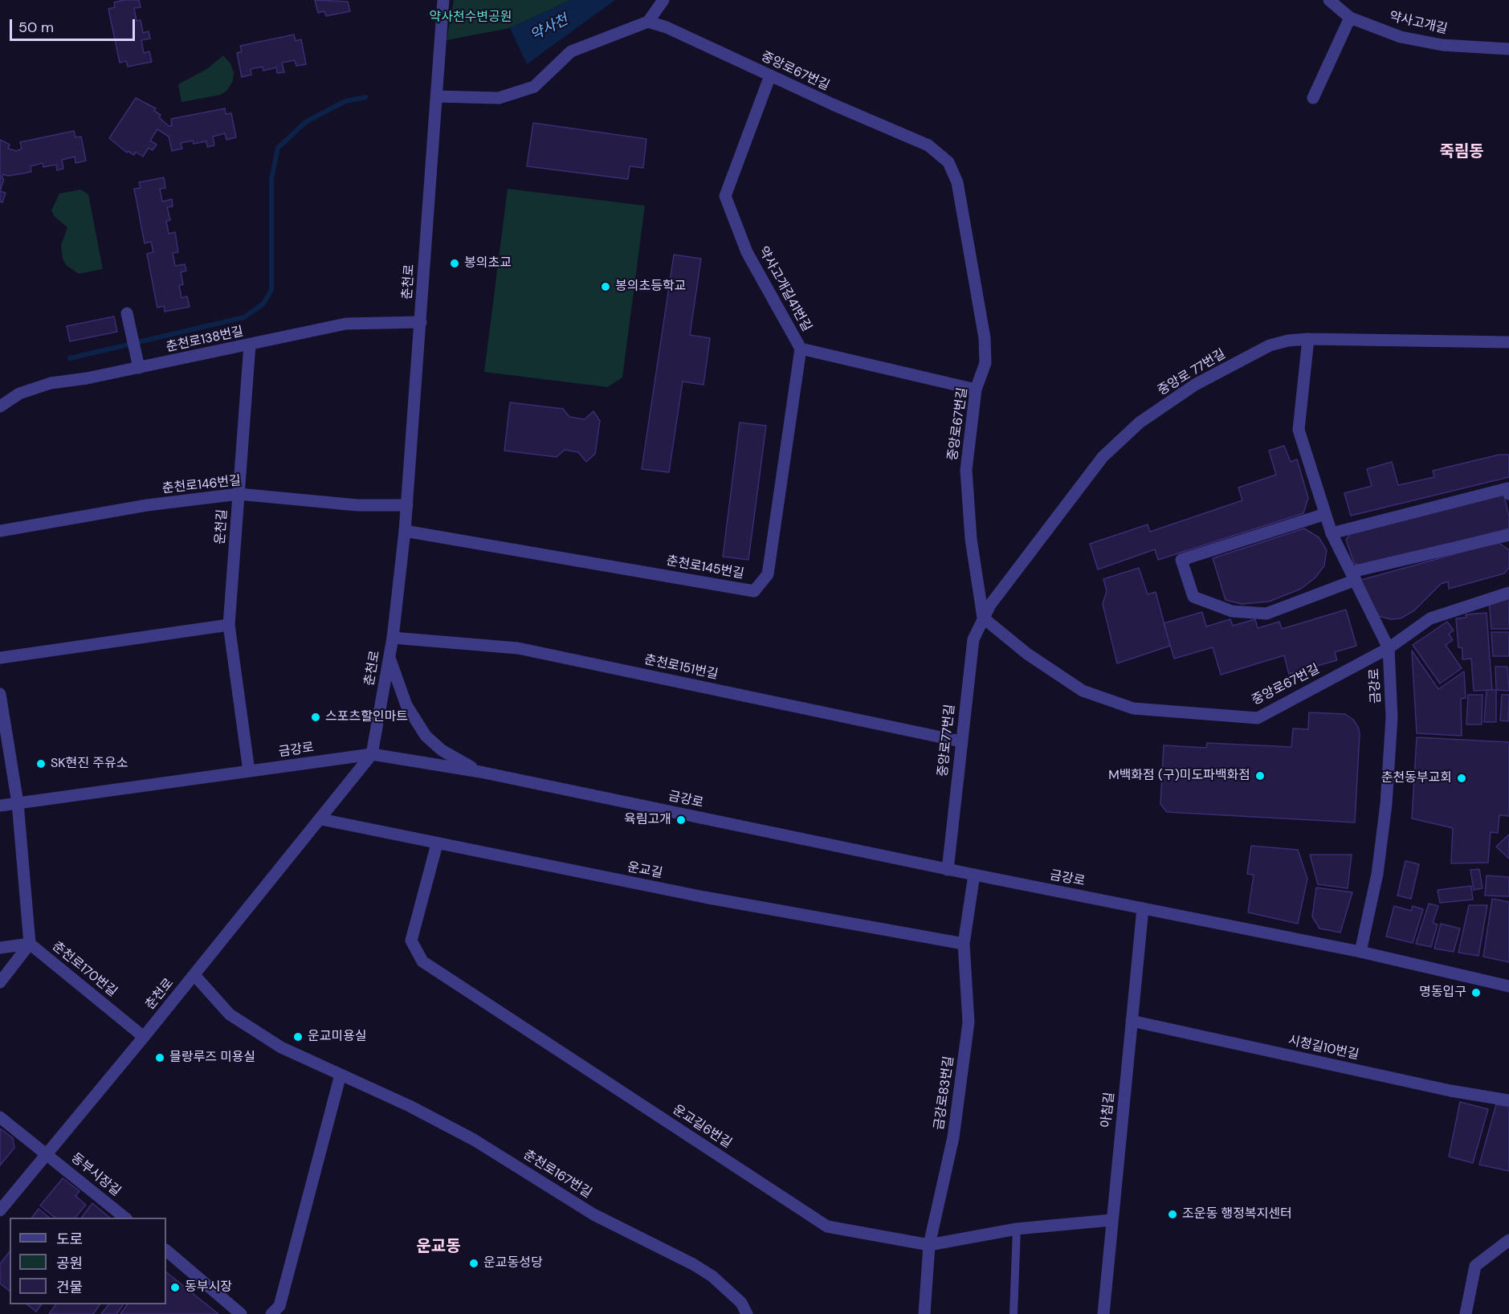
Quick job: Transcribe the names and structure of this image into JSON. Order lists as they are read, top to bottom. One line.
{"streets":{"street":["약사고개길","중앙로67번길","춘천로","약사고개길41번길","춘천로138번길","중앙로 77번길","춘천로146번길","운천길","춘천로145번길","춘천로151번길","금강로","중앙로77번길","운교길","춘천로170번길","시청길10번길","금강로83번길","아침길","운교길6번길","춘천로167번길","동부시장길"]},"crossings":[["중앙로67번길","약사고개길41번길"],["중앙로67번길","중앙로 77번길"],["중앙로67번길","금강로"],["중앙로67번길","중앙로77번길"],["춘천로","춘천로138번길"],["춘천로","춘천로146번길"],["춘천로","춘천로145번길"],["춘천로","춘천로151번길"],["춘천로","금강로"],["춘천로","운교길"],["춘천로","춘천로170번길"],["춘천로","춘천로167번길"],["춘천로","동부시장길"],["약사고개길41번길","춘천로145번길"],["춘천로138번길","운천길"],["중앙로 77번길","중앙로77번길"],["춘천로146번길","운천길"],["운천길","금강로"],["춘천로151번길","중앙로77번길"],["금강로","중앙로77번길"],["금강로","금강로83번길"],["금강로","아침길"],["운교길","금강로83번길"],["운교길","운교길6번길"],["시청길10번길","아침길"],["금강로83번길","운교길6번길"],["아침길","운교길6번길"]],"districts":["죽림동","운교동"],"water":["약사천"],"parks":["약사천수변공원"],"places":["봉의초교","봉의초등학교","스포츠할인마트","SK현진 주유소","M백화점 (구)미도파백화점","춘천동부교회","육림고개","명동입구","운교미용실","믈랑루즈 미용실","조운동 행정복지센터","운교동성당","동부시장"],"legend":["도로","공원","건물"],"scale_bar":"50 m"}
